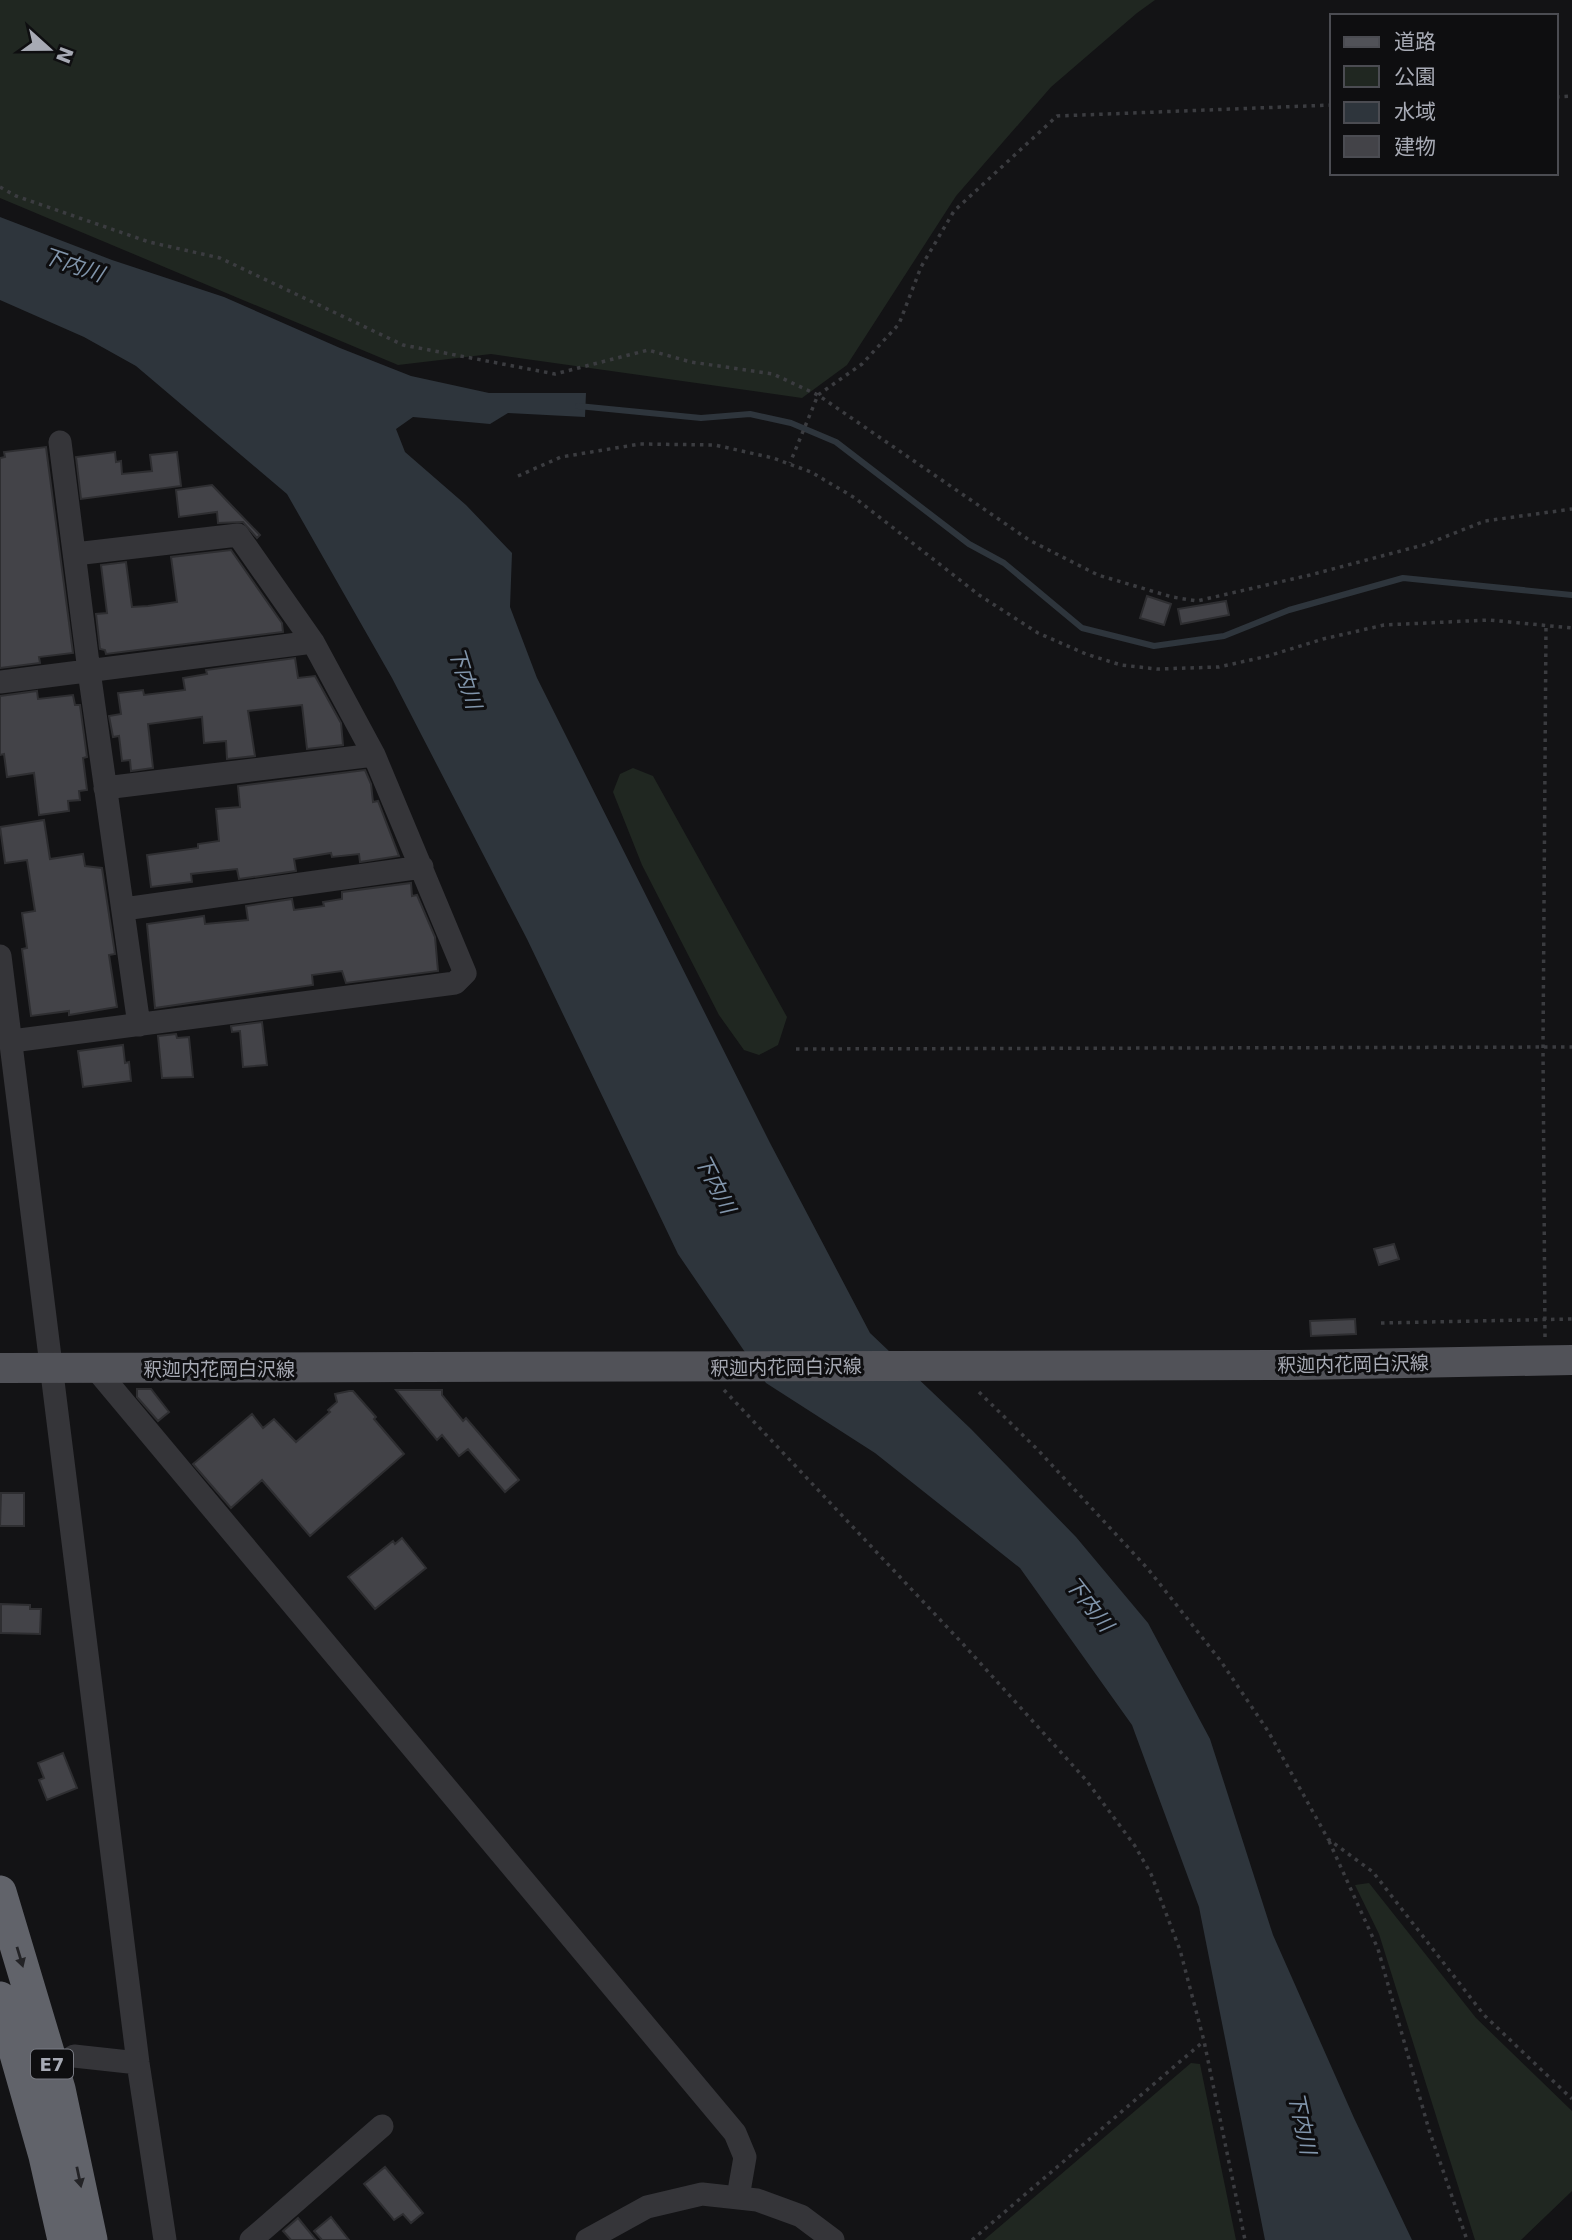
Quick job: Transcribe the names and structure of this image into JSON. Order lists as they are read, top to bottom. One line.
{"streets":{"highway":["E7"],"main road":["釈迦内花岡白沢線"]},"water":["下内川"],"legend":["道路","公園","水域","建物"],"north":"right"}
